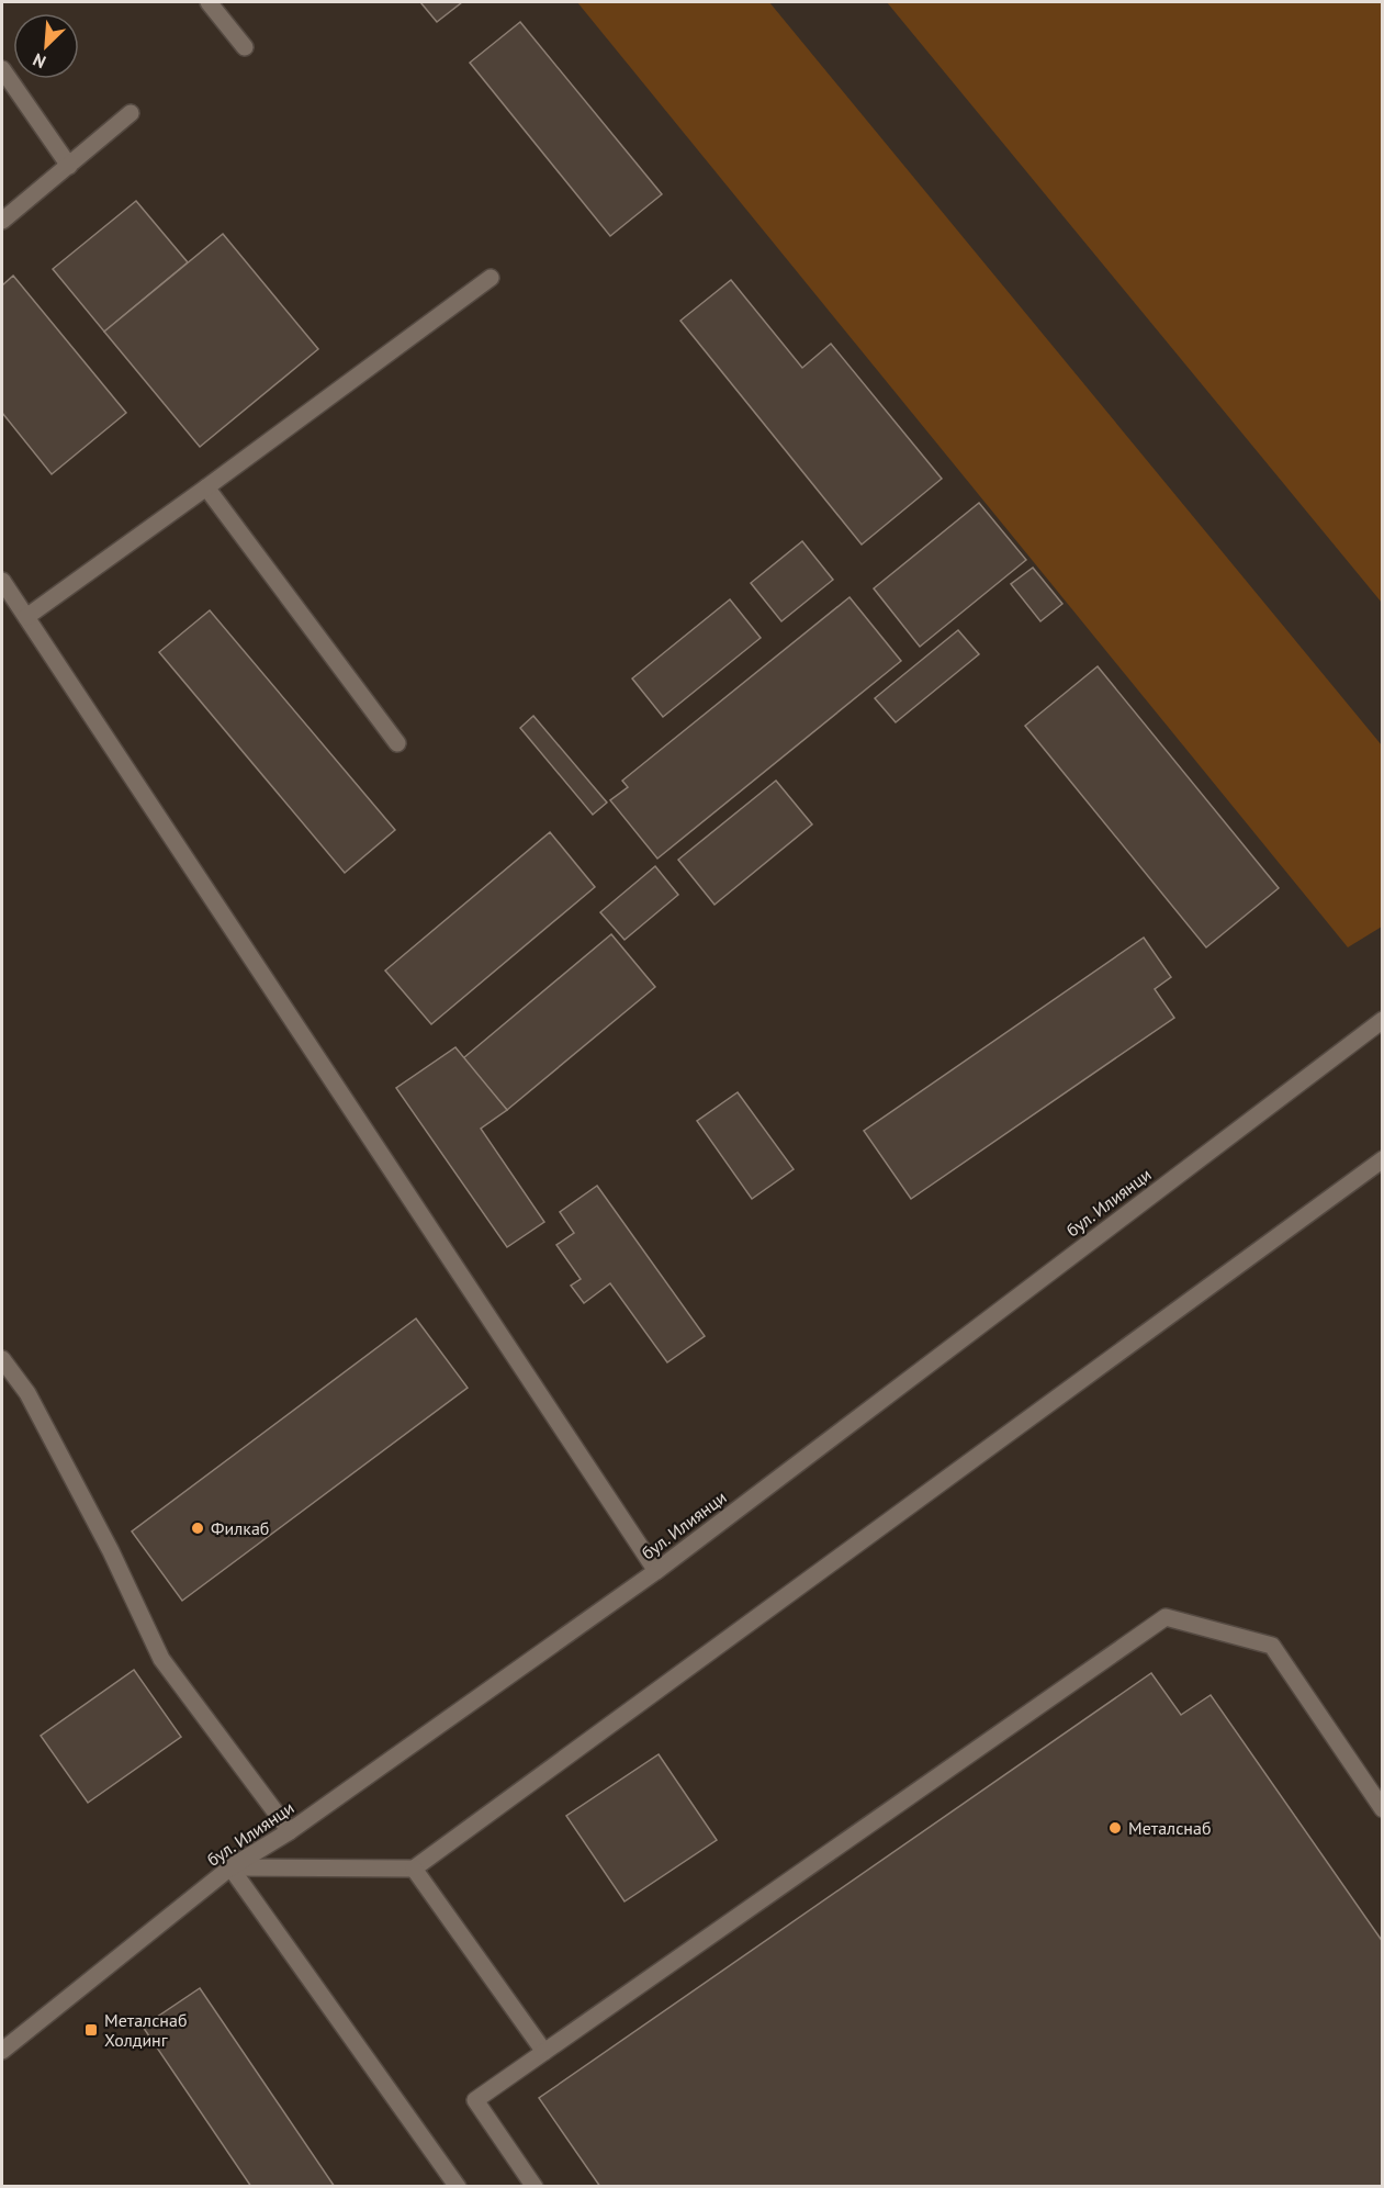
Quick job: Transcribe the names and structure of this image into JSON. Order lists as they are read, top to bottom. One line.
{"streets":{"street":["бул. Илиянци"]},"places":{"other":["Филкаб","Металснаб"],"transit":["Металснаб Холдинг"]},"north":"bottom left"}
